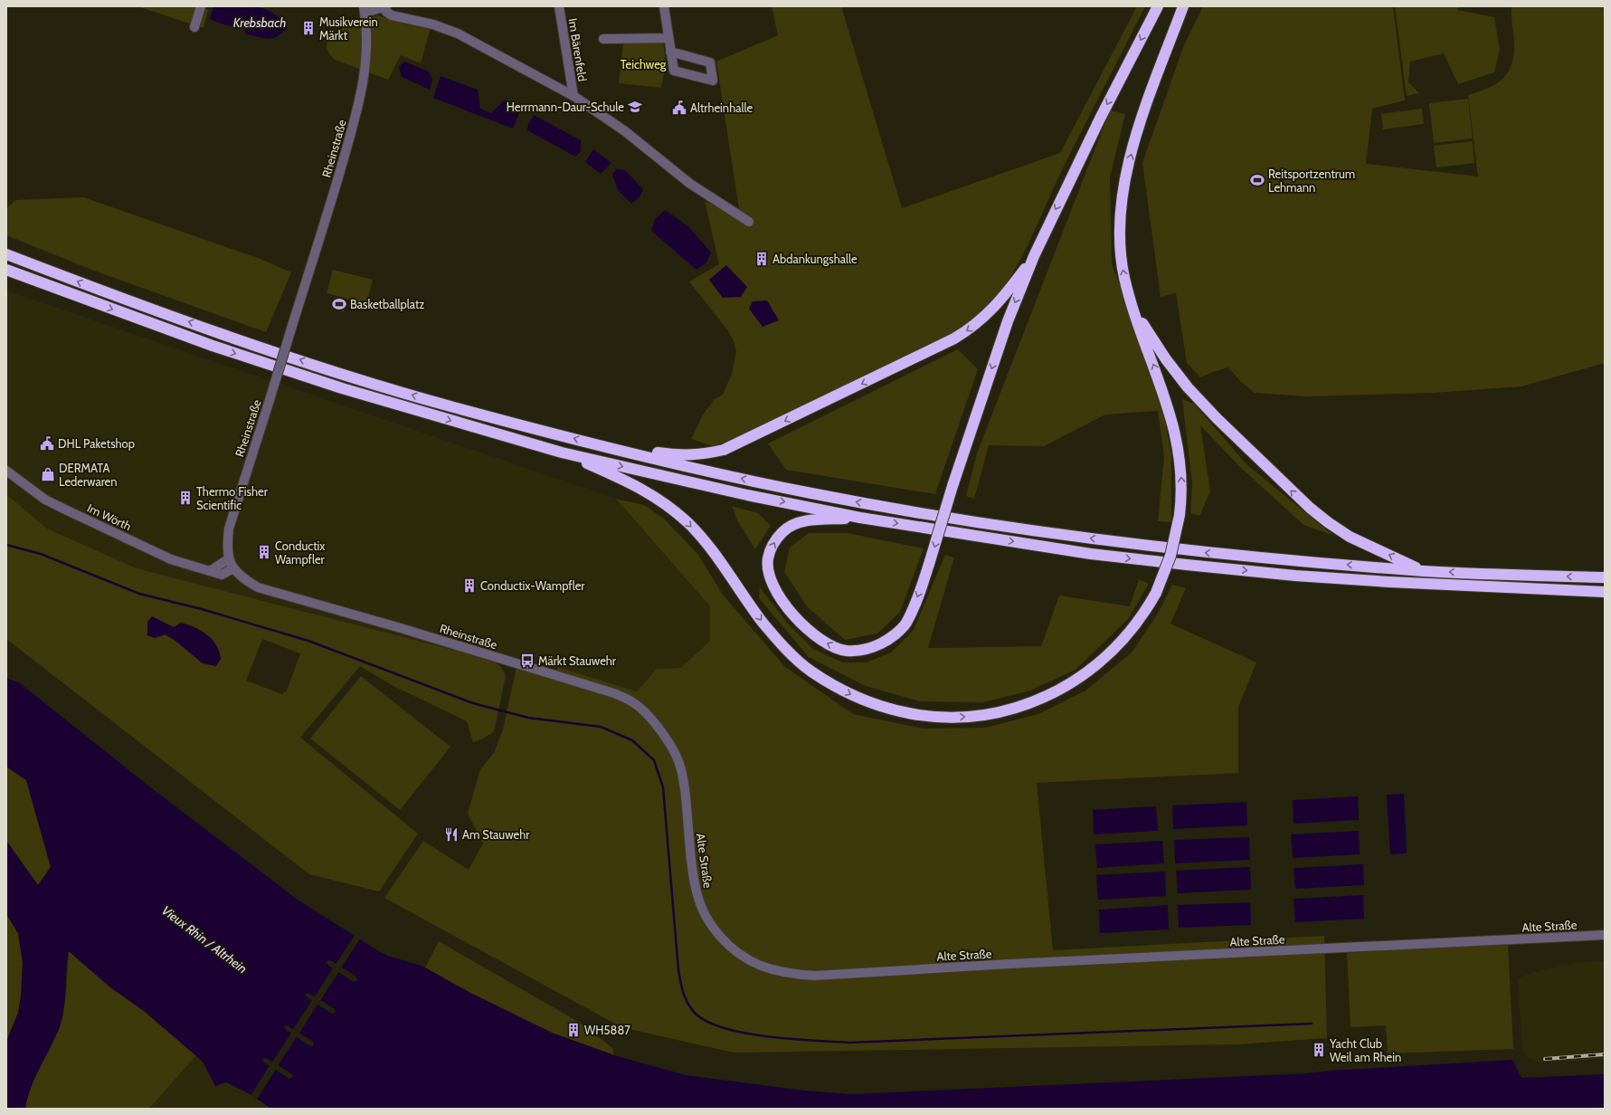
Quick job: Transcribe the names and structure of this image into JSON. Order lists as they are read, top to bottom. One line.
{"streets":{"street":["Im Bärenfeld","Rheinstraße","Im Wörth","Alte Straße"]},"crossings":[["Rheinstraße","Im Wörth"],["Rheinstraße","Alte Straße"]],"water":["Krebsbach","Vieux Rhin / Altrhein"],"parks":["Teichweg"],"places":{"building":["Musikverein Märkt","Abdankungshalle","Thermo Fisher Scientific","Conductix Wampfler","Conductix-Wampfler","WH5887","Yacht Club Weil am Rhein"],"school or university":["Herrmann-Daur-Schule"],"public building":["Altrheinhalle","DHL Paketshop"],"sports":["Reitsportzentrum Lehmann","Basketballplatz"],"shop":["DERMATA Lederwaren"],"bus stop":["Märkt Stauwehr"],"restaurant":["Am Stauwehr"]}}
